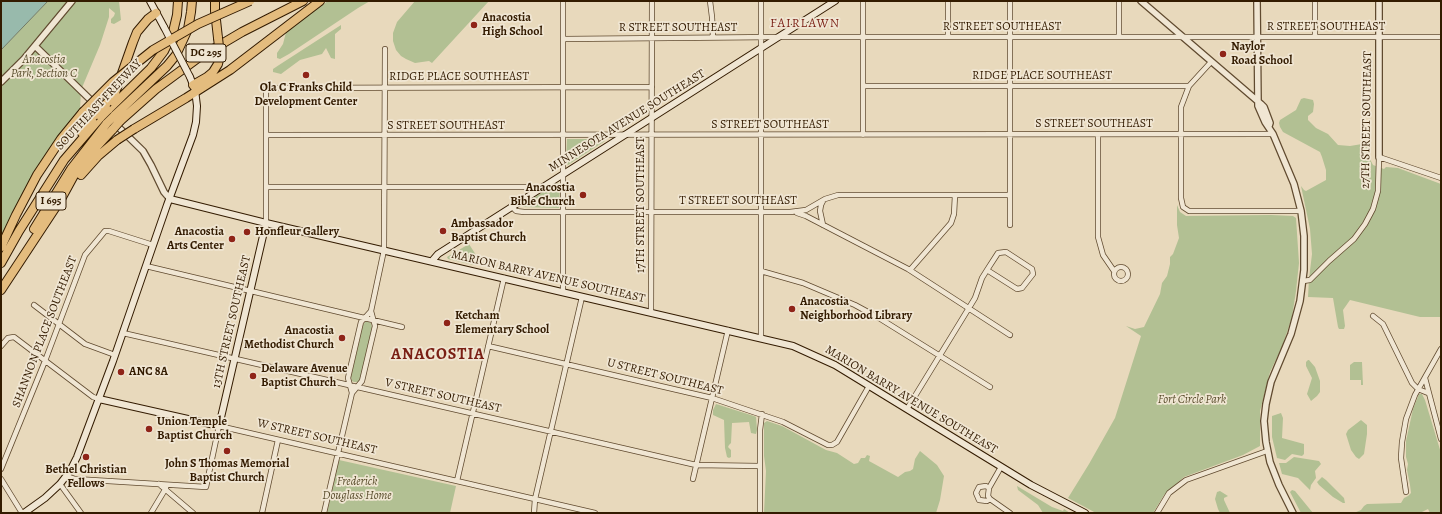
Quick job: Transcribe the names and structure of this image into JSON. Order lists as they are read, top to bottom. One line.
{"streets":{"highway":["DC 295","SOUTHEAST FREEWAY","I 695"],"main road":["MINNESOTA AVENUE SOUTHEAST","MARION BARRY AVENUE SOUTHEAST","13TH STREET SOUTHEAST","W STREET SOUTHEAST"],"street":["R STREET SOUTHEAST","RIDGE PLACE SOUTHEAST","27TH STREET SOUTHEAST","S STREET SOUTHEAST","T STREET SOUTHEAST","17TH STREET SOUTHEAST","SHANNON PLACE SOUTHEAST","U STREET SOUTHEAST","V STREET SOUTHEAST"]},"crossings":[["R STREET SOUTHEAST","27TH STREET SOUTHEAST"],["R STREET SOUTHEAST","MINNESOTA AVENUE SOUTHEAST"],["R STREET SOUTHEAST","17TH STREET SOUTHEAST"],["DC 295","SOUTHEAST FREEWAY"],["RIDGE PLACE SOUTHEAST","17TH STREET SOUTHEAST"],["RIDGE PLACE SOUTHEAST","13TH STREET SOUTHEAST"],["MINNESOTA AVENUE SOUTHEAST","S STREET SOUTHEAST"],["MINNESOTA AVENUE SOUTHEAST","T STREET SOUTHEAST"],["MINNESOTA AVENUE SOUTHEAST","17TH STREET SOUTHEAST"],["MINNESOTA AVENUE SOUTHEAST","MARION BARRY AVENUE SOUTHEAST"],["S STREET SOUTHEAST","17TH STREET SOUTHEAST"],["S STREET SOUTHEAST","13TH STREET SOUTHEAST"],["T STREET SOUTHEAST","17TH STREET SOUTHEAST"],["17TH STREET SOUTHEAST","MARION BARRY AVENUE SOUTHEAST"],["MARION BARRY AVENUE SOUTHEAST","13TH STREET SOUTHEAST"],["MARION BARRY AVENUE SOUTHEAST","U STREET SOUTHEAST"],["13TH STREET SOUTHEAST","V STREET SOUTHEAST"],["13TH STREET SOUTHEAST","W STREET SOUTHEAST"],["SHANNON PLACE SOUTHEAST","W STREET SOUTHEAST"]],"districts":["FAIRLAWN","ANACOSTIA"],"parks":["Anacostia Park, Section C","Fort Circle Park","Frederick Douglass Home"],"places":["Anacostia High School","Naylor Road School","Ola C Franks Child Development Center","Anacostia Bible Church","Ambassador Baptist Church","Honfleur Gallery","Anacostia Arts Center","Anacostia Neighborhood Library","Ketcham Elementary School","Anacostia Methodist Church","ANC 8A","Delaware Avenue Baptist Church","Union Temple Baptist Church","John S Thomas Memorial Baptist Church","Bethel Christian Fellows"]}
